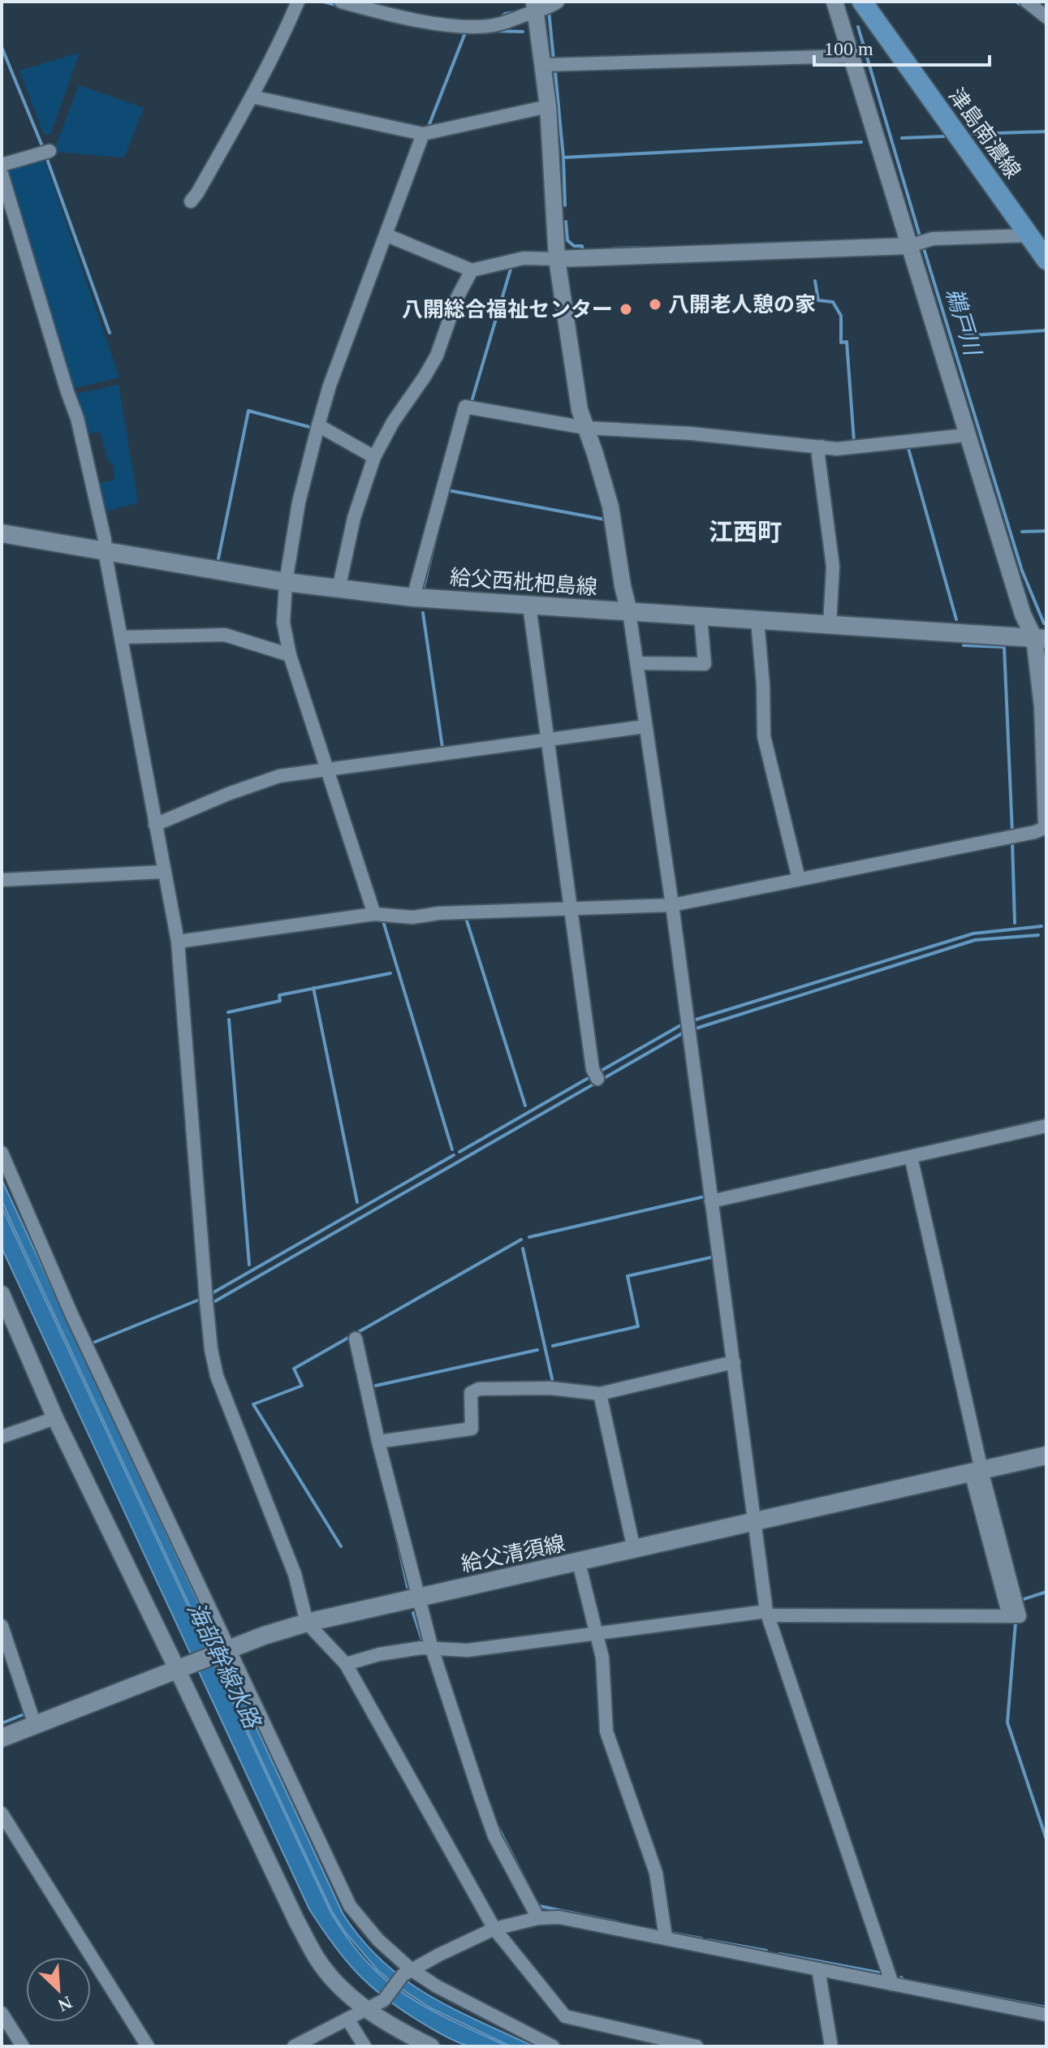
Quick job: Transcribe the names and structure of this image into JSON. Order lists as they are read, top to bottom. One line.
{"streets":{"main road":["津島南濃線","給父西枇杷島線","給父清須線"]},"districts":["江西町"],"water":["鵜戸川","海部幹線水路"],"places":["八開老人憩の家","八開総合福祉センター"],"scale_bar":"100 m","north":"bottom right"}
